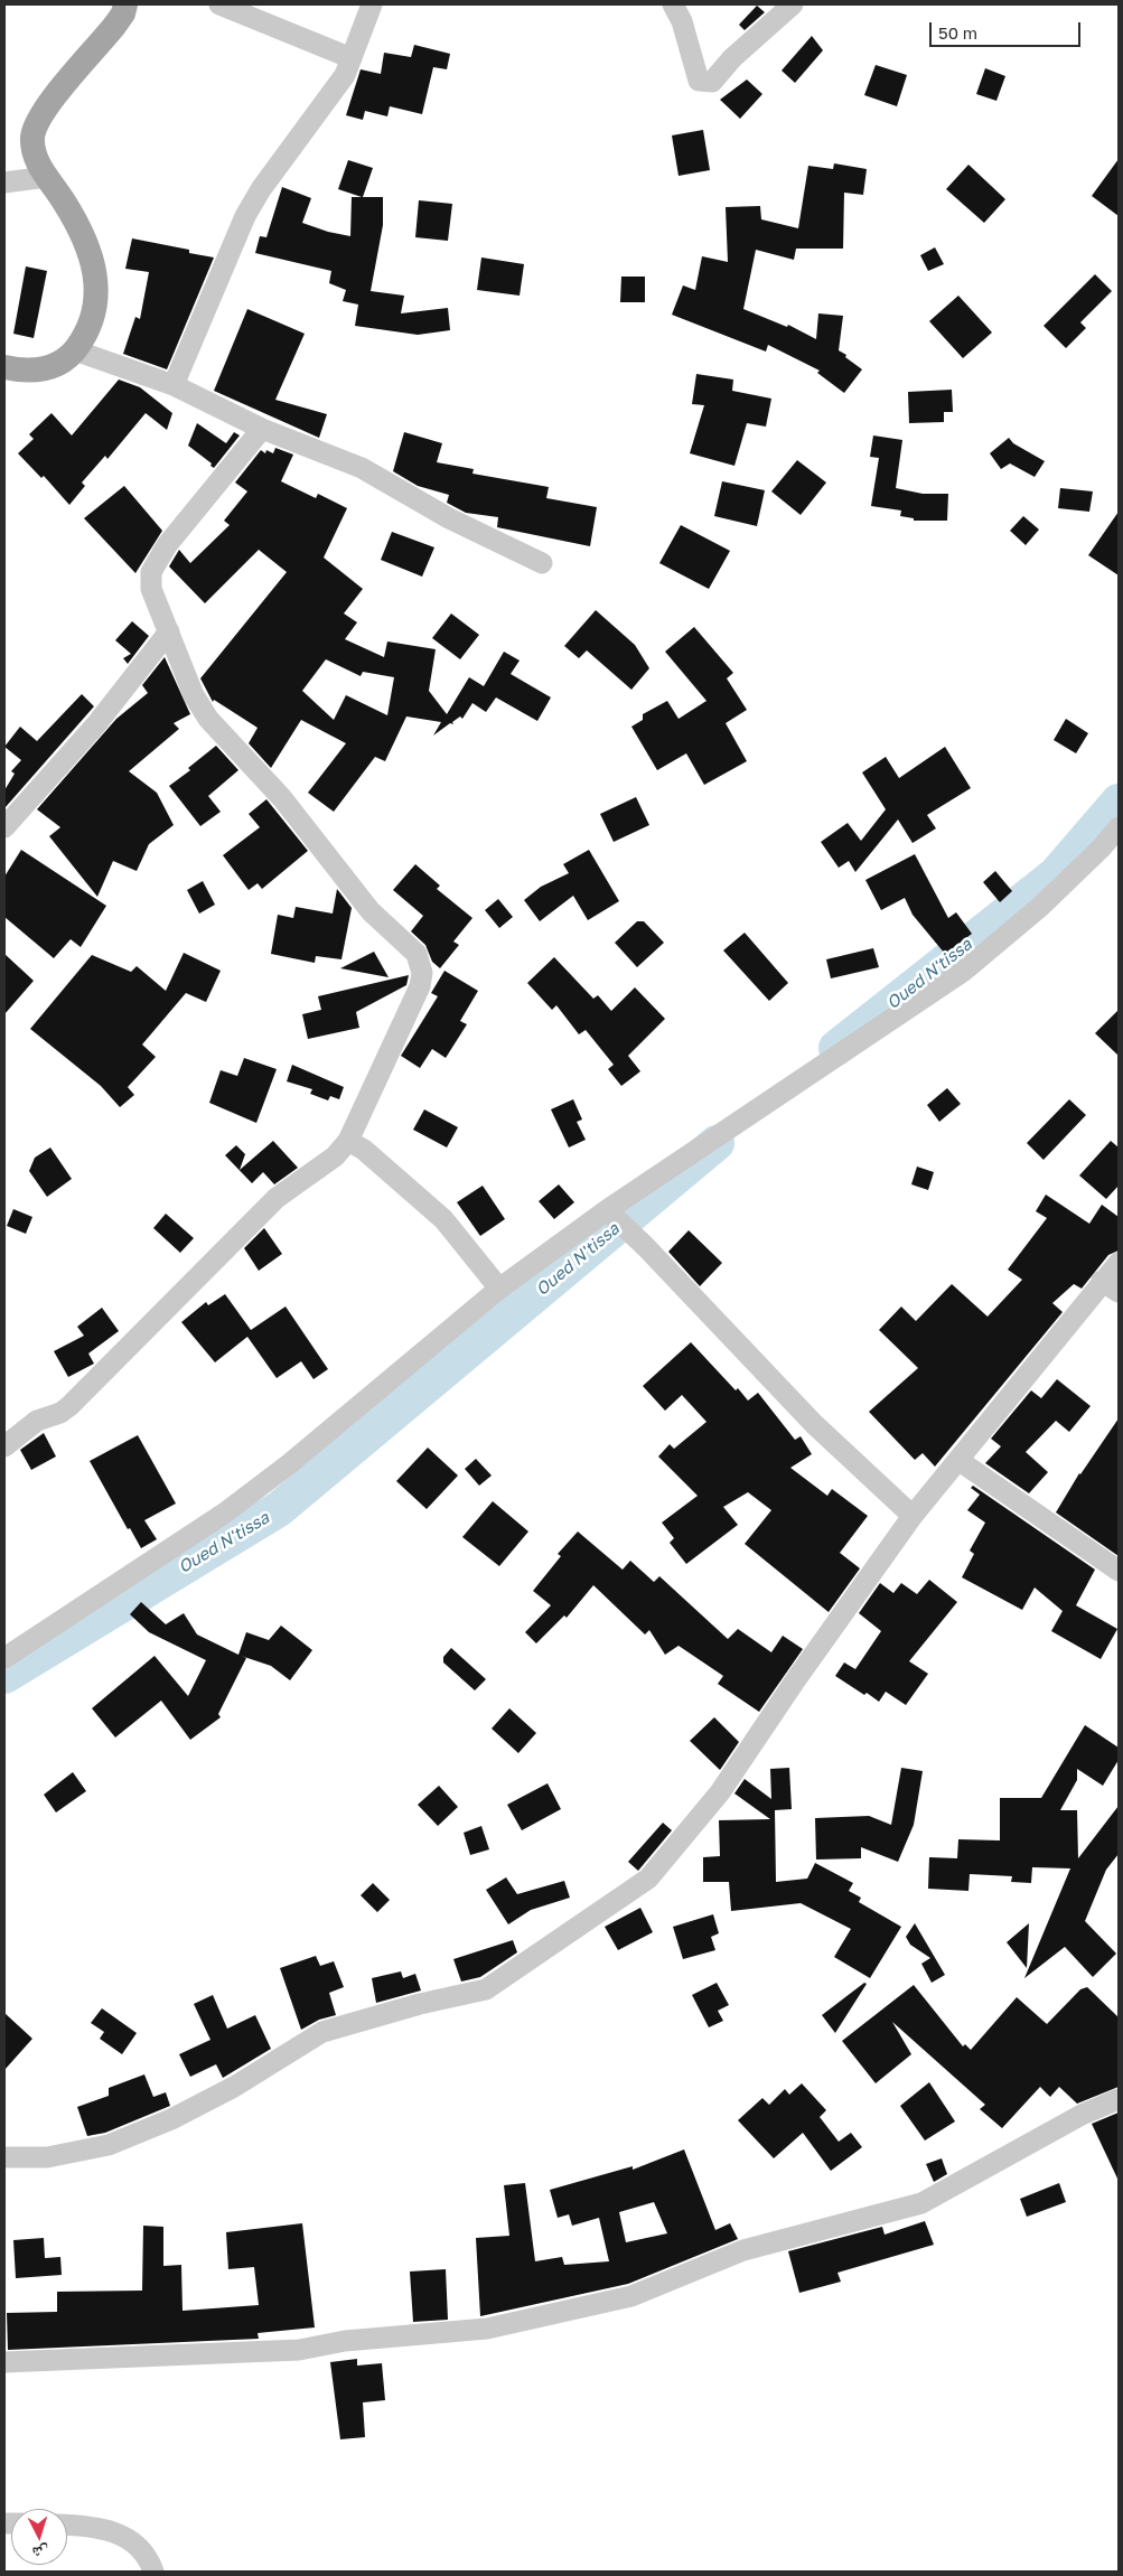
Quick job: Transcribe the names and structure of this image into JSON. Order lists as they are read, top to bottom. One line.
{"water":["Oued N'tissa"],"scale_bar":"50 m","north":"bottom"}
